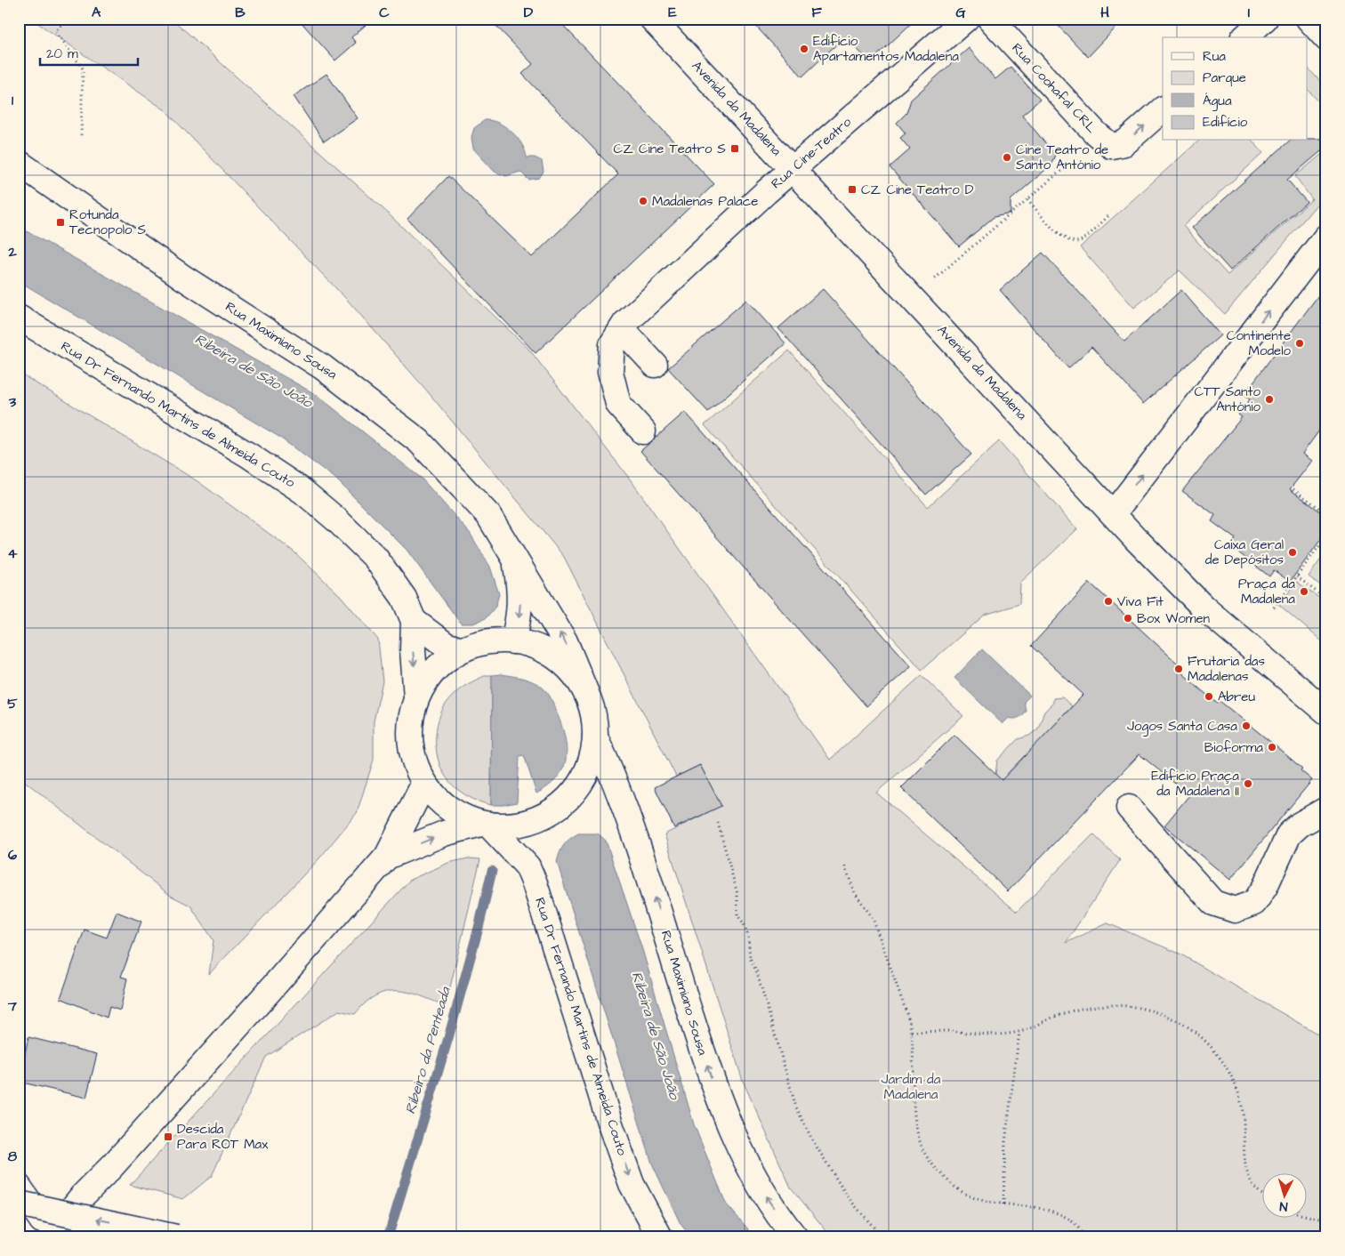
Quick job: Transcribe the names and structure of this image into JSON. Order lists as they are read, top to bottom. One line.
{"streets":{"main road":["Rua Coohafal CRL","Avenida da Madalena","Rua Cine-Teatro","Rua Maximiano Sousa","Rua Dr Fernando Martins de Almeida Couto"]},"crossings":[["Avenida da Madalena","Rua Cine-Teatro"]],"one_way":["Rua Coohafal CRL","Rua Dr Fernando Martins de Almeida Couto"],"water":["Ribeira de São João","Ribeiro da Penteada"],"parks":["Jardim da Madalena"],"places":{"other":["Edifício Apartamentos Madalena","Cine Teatro de Santo António","Madalenas Palace","Continente Modelo","CTT Santo António","Caixa Geral de Depósitos","Praça da Madalena","Viva Fit","Box Women","Frutaria das Madalenas","Abreu","Jogos Santa Casa","Bioforma","Edificio Praça da Madalena II"],"transit":["CZ Cine Teatro S","CZ Cine Teatro D","Rotunda Tecnopolo S","Descida Para ROT Max"]},"legend":["Rua","Parque","Água","Edifício"],"scale_bar":"20 m","north":"bottom","grid":{"columns":["A","B","C","D","E","F","G","H","I"],"rows":["1","2","3","4","5","6","7","8"]}}
